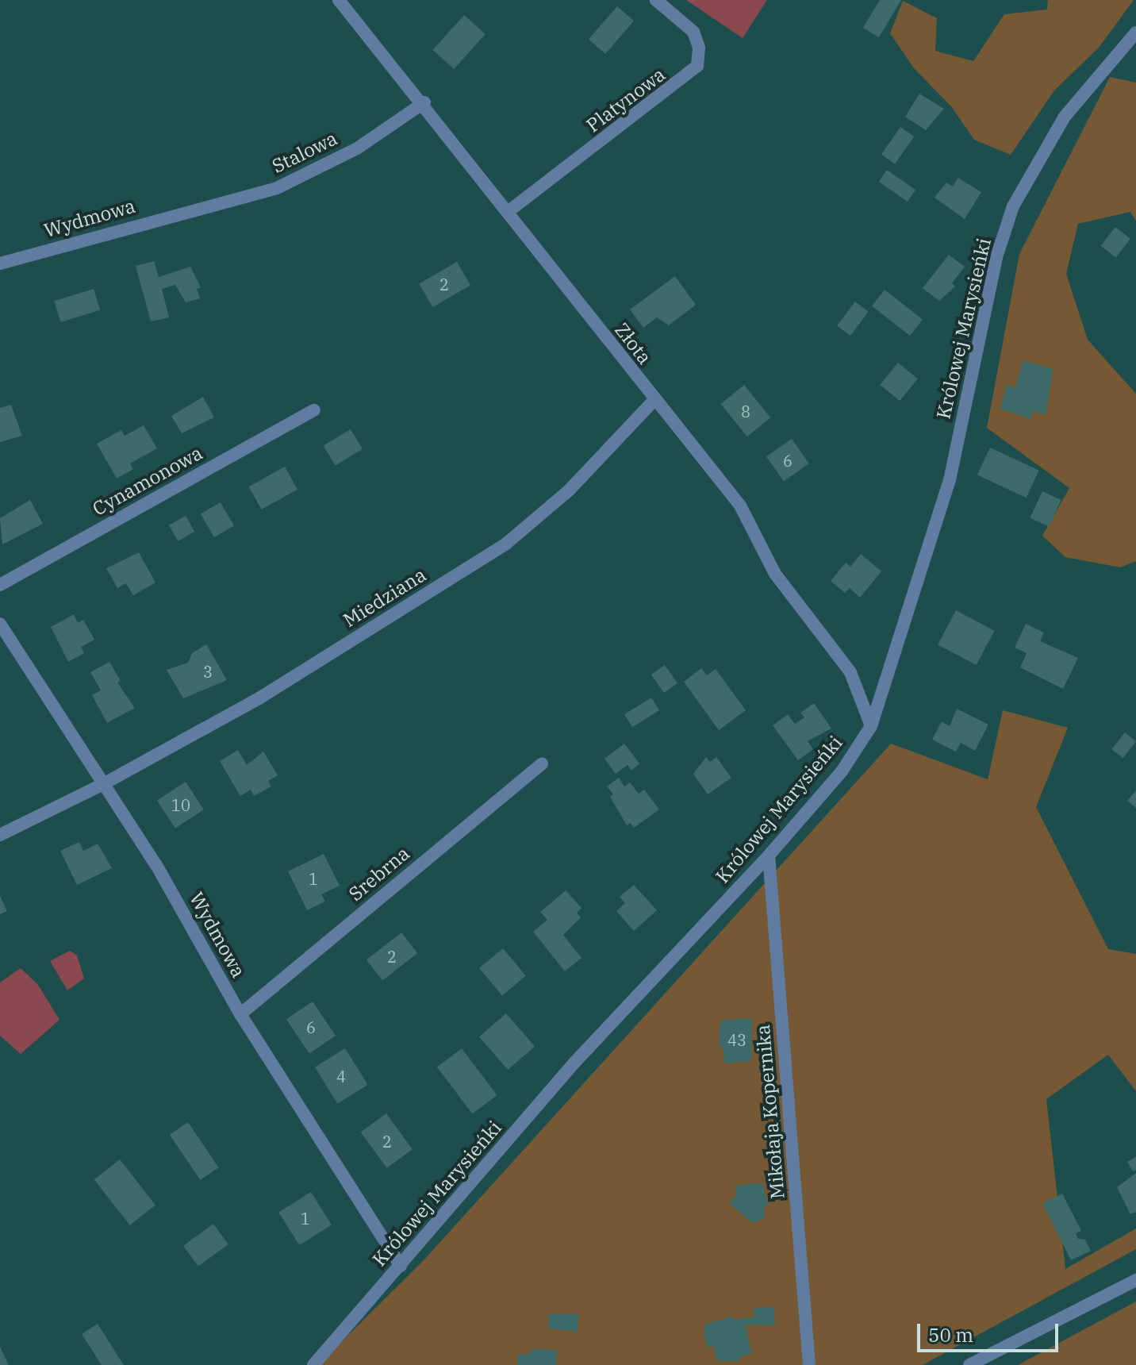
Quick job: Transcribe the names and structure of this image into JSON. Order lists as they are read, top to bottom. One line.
{"streets":{"street":["Platynowa","Stalowa","Wydmowa","Królowej Marysieńki","Złota","Cynamonowa","Miedziana","Srebrna","Mikołaja Kopernika"]},"crossings":[["Platynowa","Złota"],["Stalowa","Wydmowa"],["Stalowa","Złota"],["Wydmowa","Królowej Marysieńki"],["Wydmowa","Miedziana"],["Wydmowa","Srebrna"],["Królowej Marysieńki","Złota"],["Królowej Marysieńki","Mikołaja Kopernika"],["Złota","Miedziana"]],"house_numbers":["2","8","6","3","10","1","2","6","43","4","2","1"],"scale_bar":"50 m"}
